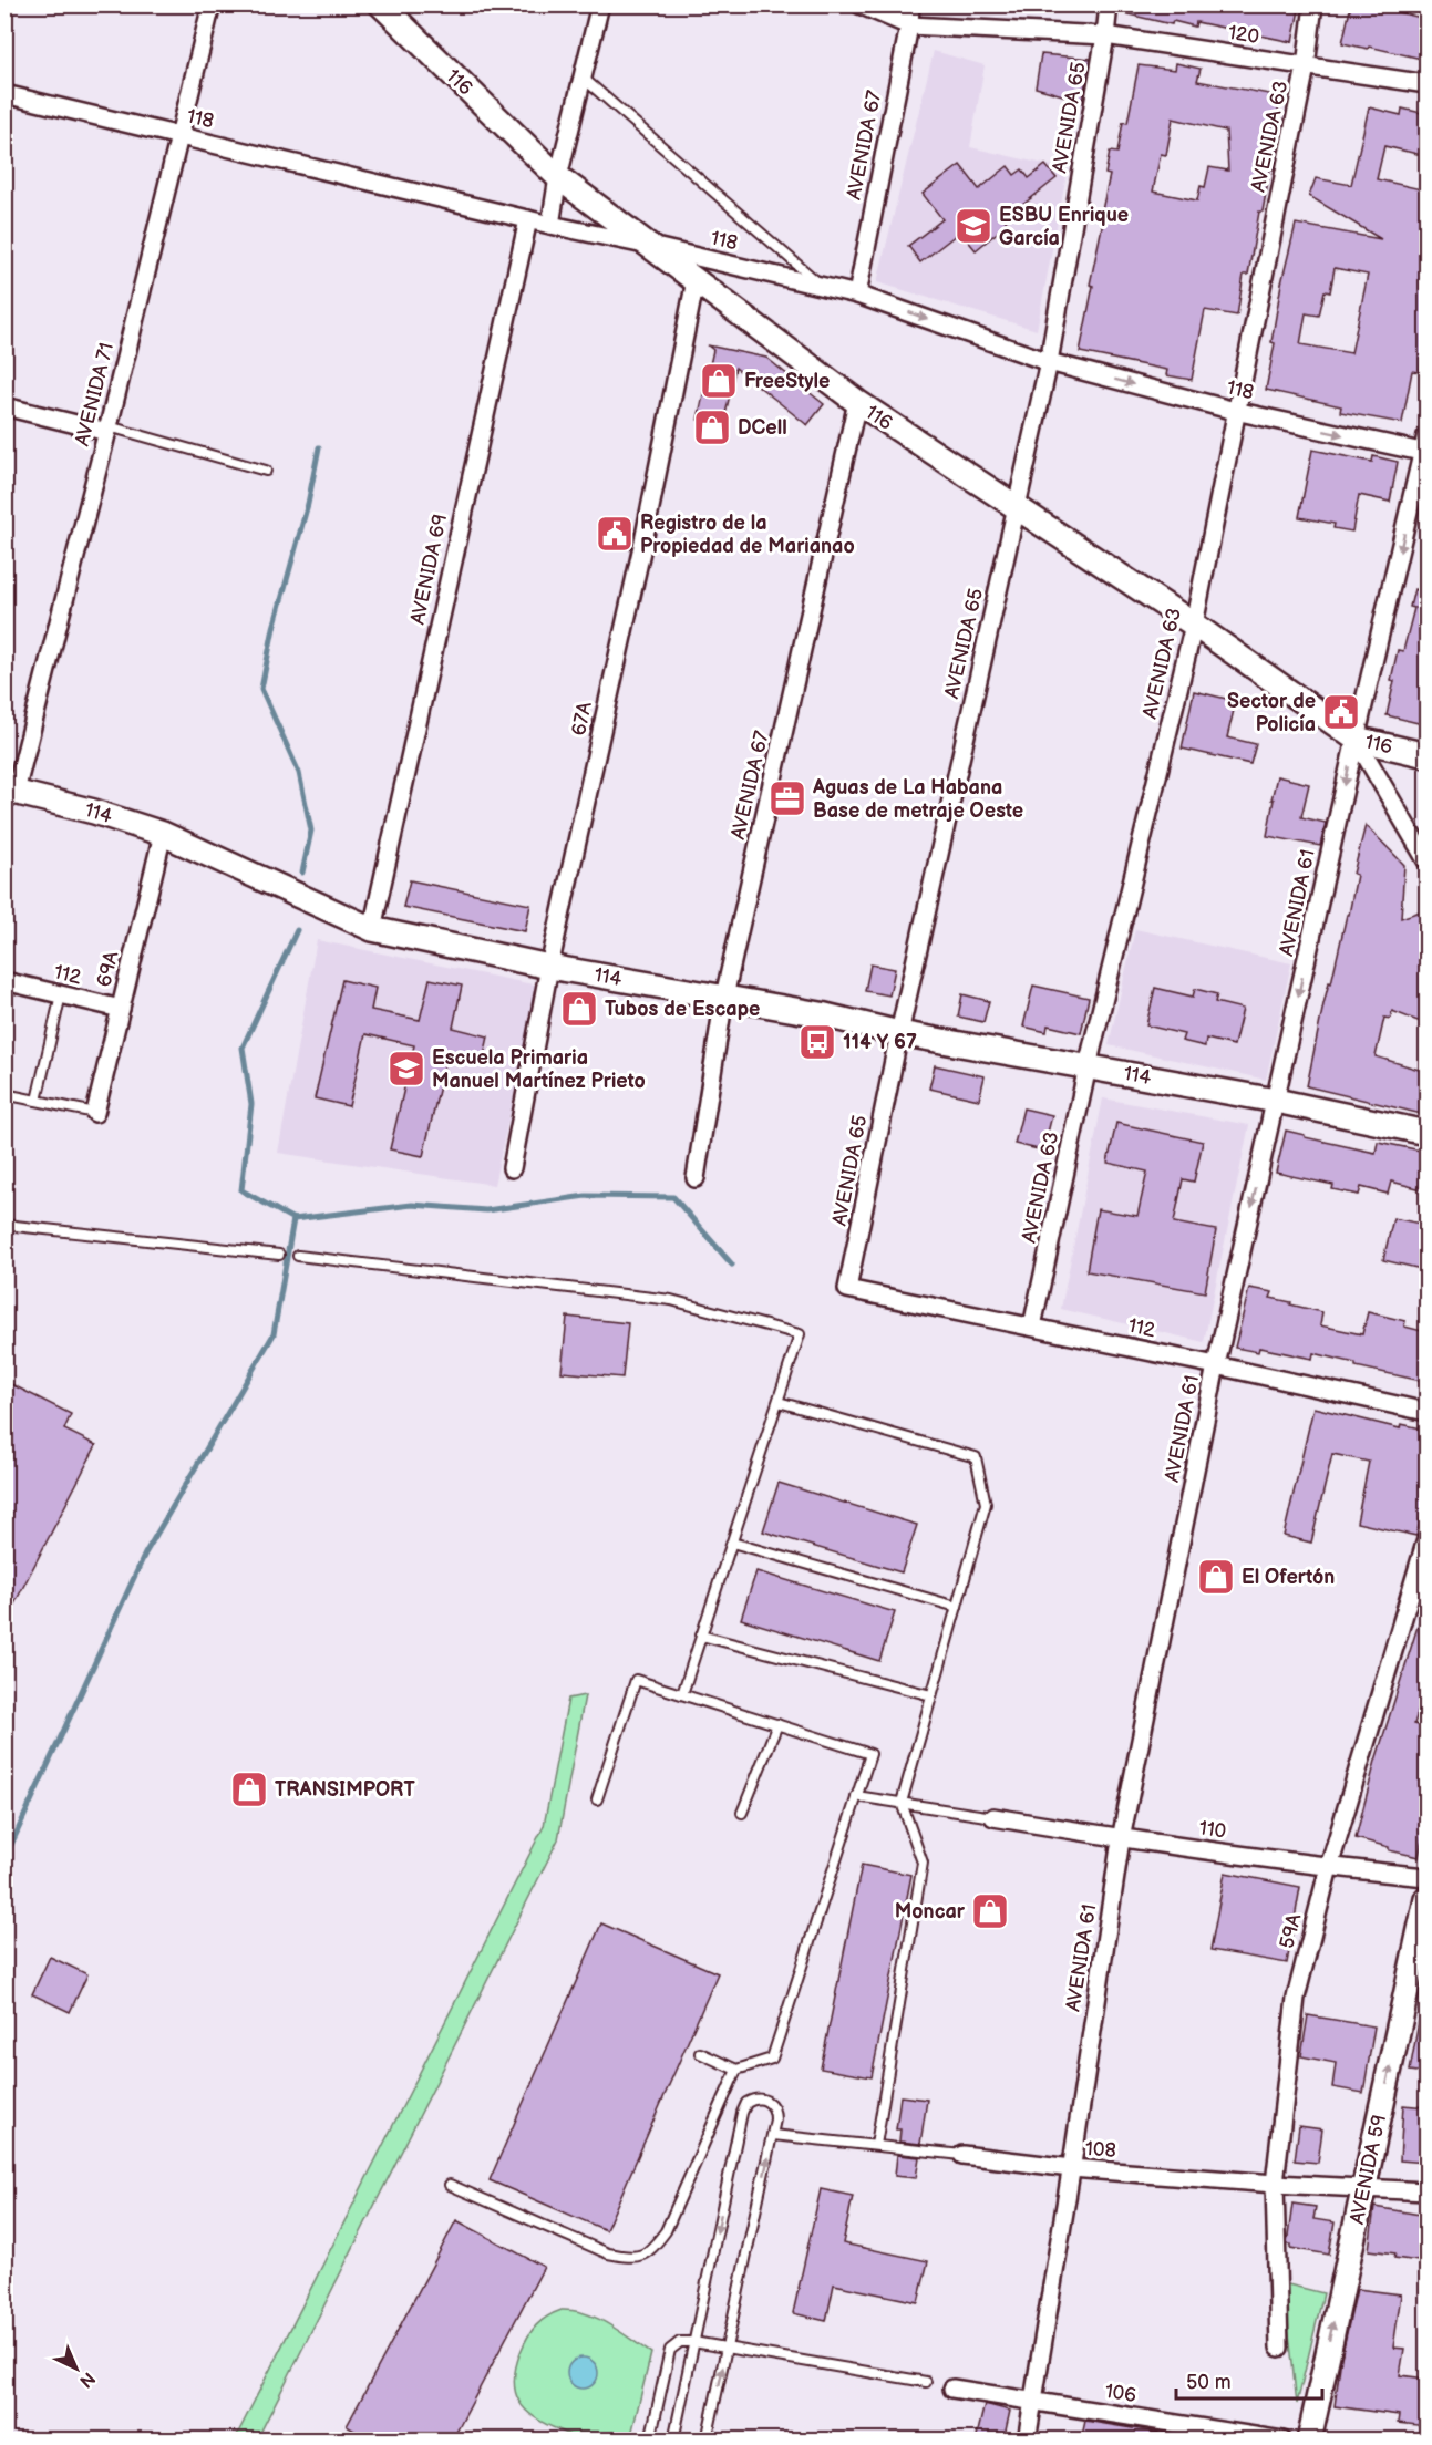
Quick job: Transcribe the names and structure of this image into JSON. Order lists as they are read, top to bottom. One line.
{"streets":{"street":["120","116","AVENIDA 65","118","AVENIDA 63","AVENIDA 67","AVENIDA 71","AVENIDA 69","67A","114","AVENIDA 61","69A","112","110","59A","108","AVENIDA 59","106"]},"crossings":[["120","AVENIDA 65"],["120","AVENIDA 63"],["120","AVENIDA 67"],["116","AVENIDA 65"],["116","118"],["116","AVENIDA 63"],["116","AVENIDA 67"],["116","67A"],["116","AVENIDA 61"],["AVENIDA 65","118"],["AVENIDA 65","114"],["AVENIDA 65","112"],["118","AVENIDA 63"],["118","AVENIDA 67"],["118","AVENIDA 71"],["118","AVENIDA 69"],["118","AVENIDA 61"],["AVENIDA 63","114"],["AVENIDA 63","112"],["AVENIDA 67","114"],["AVENIDA 71","114"],["AVENIDA 69","114"],["67A","114"],["114","AVENIDA 61"],["114","69A"],["AVENIDA 61","112"],["AVENIDA 61","110"],["AVENIDA 61","108"],["AVENIDA 61","106"],["69A","112"],["110","59A"],["59A","108"],["108","AVENIDA 59"]],"one_way":["118","AVENIDA 61","AVENIDA 59"],"places":{"school or university":["ESBU Enrique García","Escuela Primaria Manuel Martínez Prieto"],"shop":["FreeStyle","DCell","Tubos de Escape","El Ofertón","TRANSIMPORT","Moncar"],"public building":["Registro de la Propiedad de Marianao","Sector de Policía"],"office":["Aguas de La Habana Base de metraje Oeste"],"bus stop":["114 Y 67"]},"scale_bar":"50 m","north":"bottom right"}
